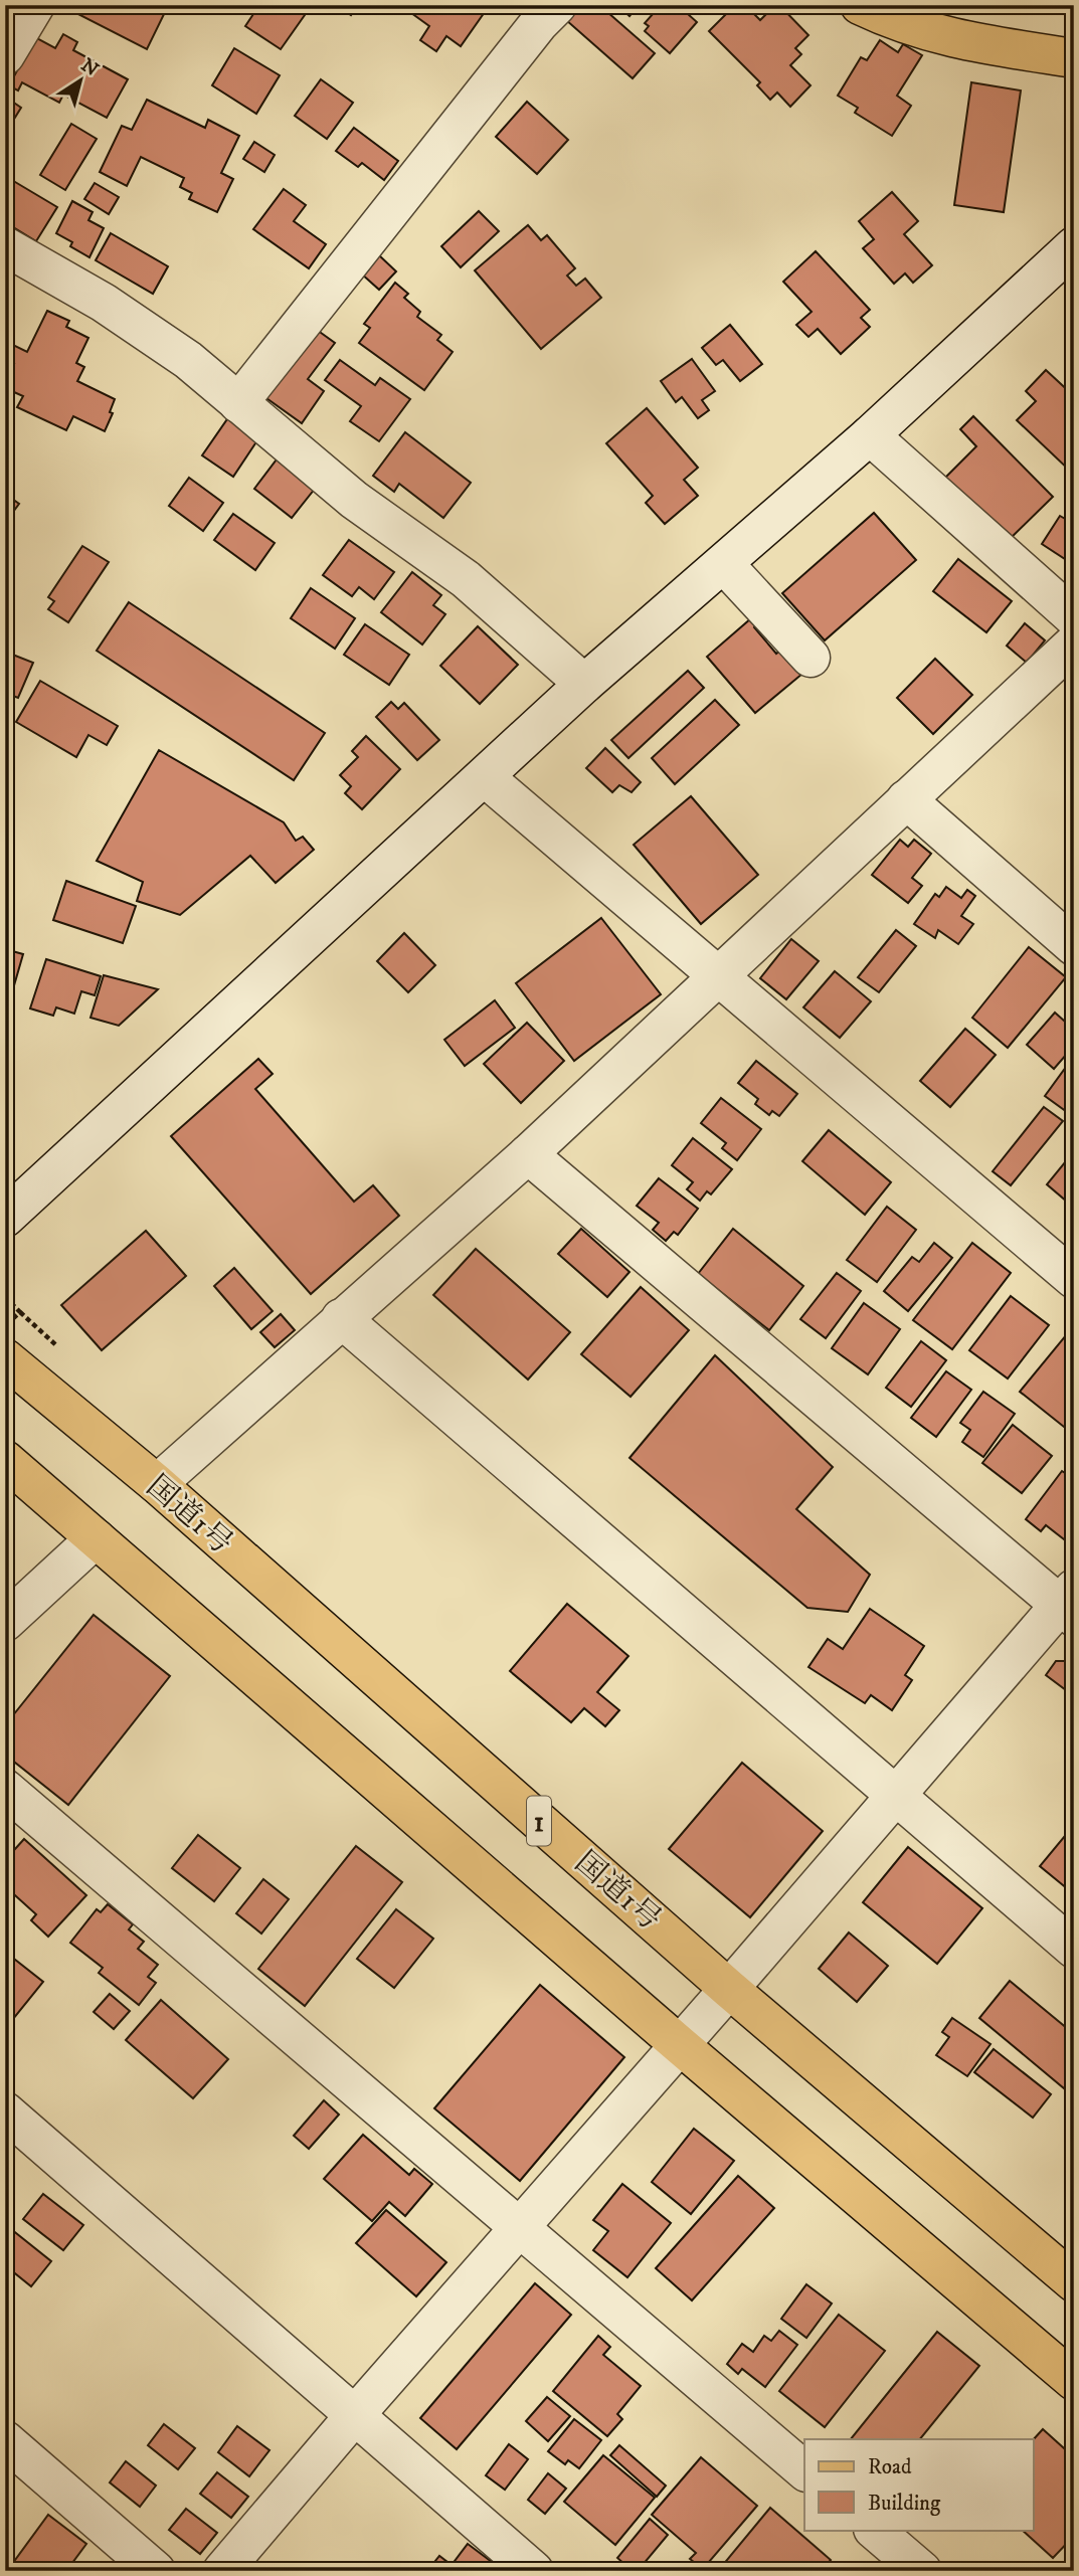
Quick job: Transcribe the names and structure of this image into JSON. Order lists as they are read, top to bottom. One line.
{"streets":{"main road":["国道1号","1"]},"legend":["Road","Building"],"north":"top right"}
